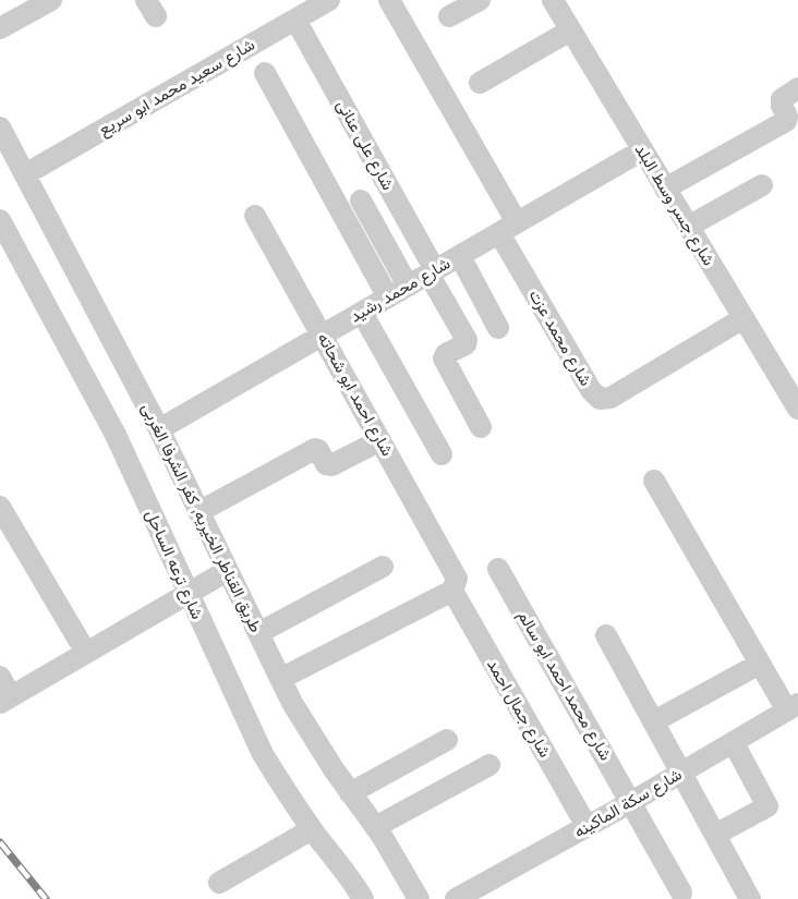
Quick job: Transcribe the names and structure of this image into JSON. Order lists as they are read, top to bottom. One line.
{"streets":{"street":["شارع سعيد محمد ابو سريع","شارع على عنانى","شارع جسر وسط البلد","شارع محمد رشيد","شارع محمد عزت","شارع احمد ابو شحاته","طريق القناطر الخيريه, كفر الشرفا الغربى","شارع ترعه الساحل","شارع محمد احمد ابو سالم","شارع جمال احمد","شارع سكة الماكينه"]},"crossings":[["شارع سعيد محمد ابو سريع","شارع على عنانى"],["شارع سعيد محمد ابو سريع","طريق القناطر الخيريه, كفر الشرفا الغربى"],["شارع على عنانى","شارع محمد رشيد"],["شارع جسر وسط البلد","شارع محمد رشيد"],["شارع جسر وسط البلد","شارع محمد عزت"],["شارع محمد رشيد","شارع محمد عزت"],["شارع محمد رشيد","شارع احمد ابو شحاته"],["شارع محمد رشيد","طريق القناطر الخيريه, كفر الشرفا الغربى"],["شارع احمد ابو شحاته","شارع جمال احمد"],["طريق القناطر الخيريه, كفر الشرفا الغربى","شارع ترعه الساحل"],["شارع محمد احمد ابو سالم","شارع سكة الماكينه"],["شارع جمال احمد","شارع سكة الماكينه"]]}
